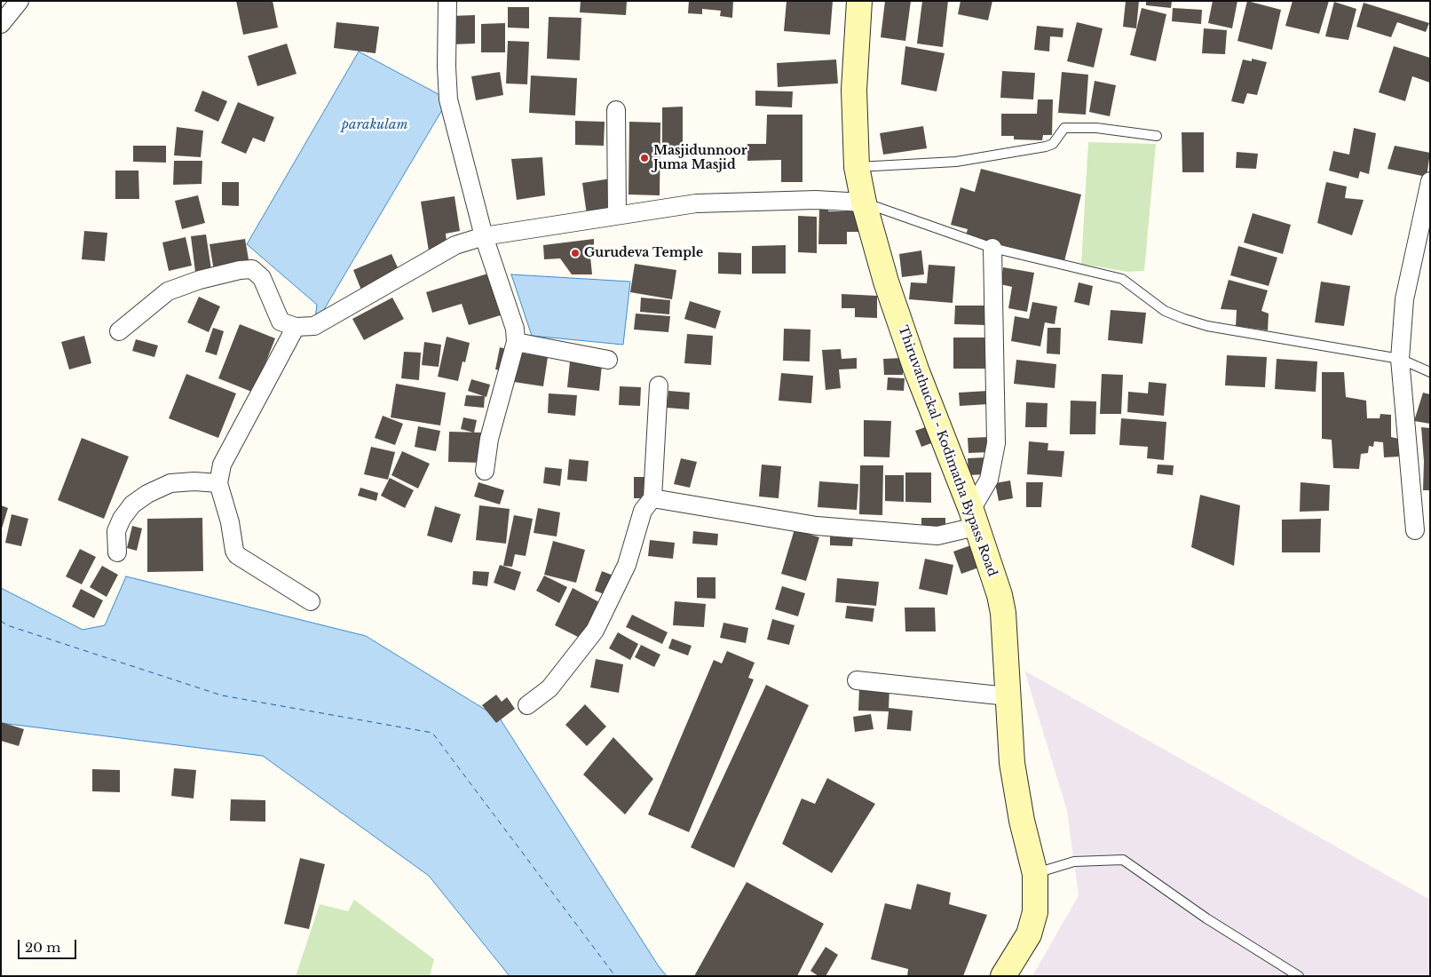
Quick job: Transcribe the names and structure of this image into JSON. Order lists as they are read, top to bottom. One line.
{"streets":{"main road":["Thiruvathuckal - Kodimatha Bypass Road"]},"water":["parakulam"],"places":["Masjidunnoor Juma Masjid","Gurudeva Temple"],"scale_bar":"20 m"}
